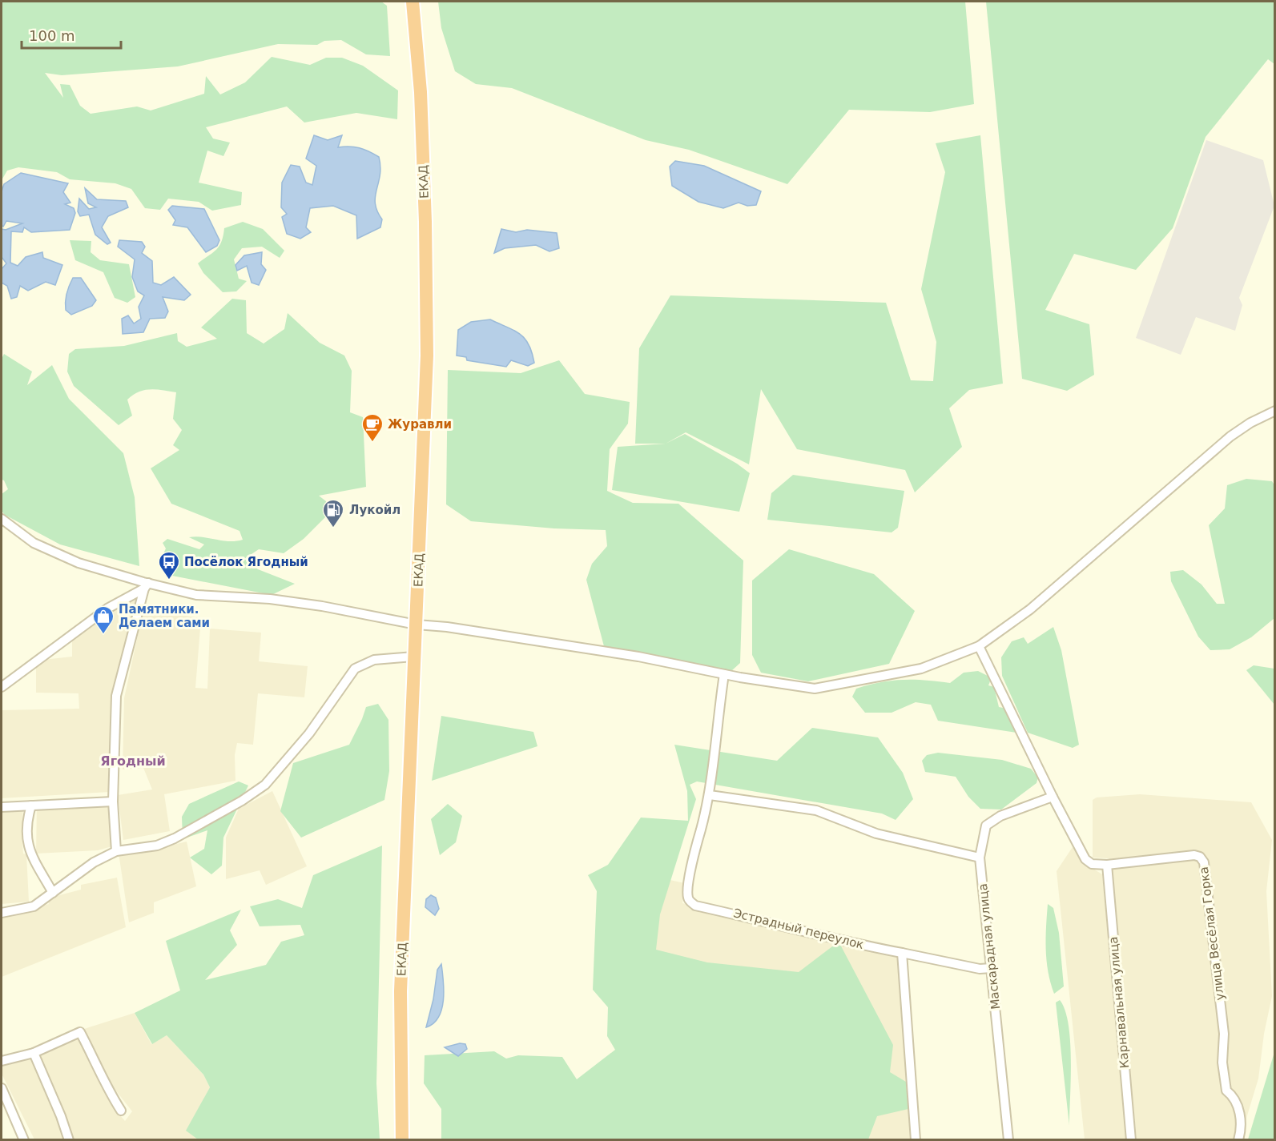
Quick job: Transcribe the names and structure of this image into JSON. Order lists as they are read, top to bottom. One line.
{"streets":{"highway":["ЕКАД"],"street":["Эстрадный переулок","улица Весёлая Горка","Маскарадная улица","Карнавальная улица"]},"crossings":[["Эстрадный переулок","Маскарадная улица"],["улица Весёлая Горка","Маскарадная улица"],["улица Весёлая Горка","Карнавальная улица"]],"districts":["Ягодный"],"places":{"cafe":["Журавли"],"fuel station":["Лукойл"],"bus stop":["Посёлок Ягодный"],"shop":["Памятники. Делаем сами"]},"scale_bar":"100 m"}
